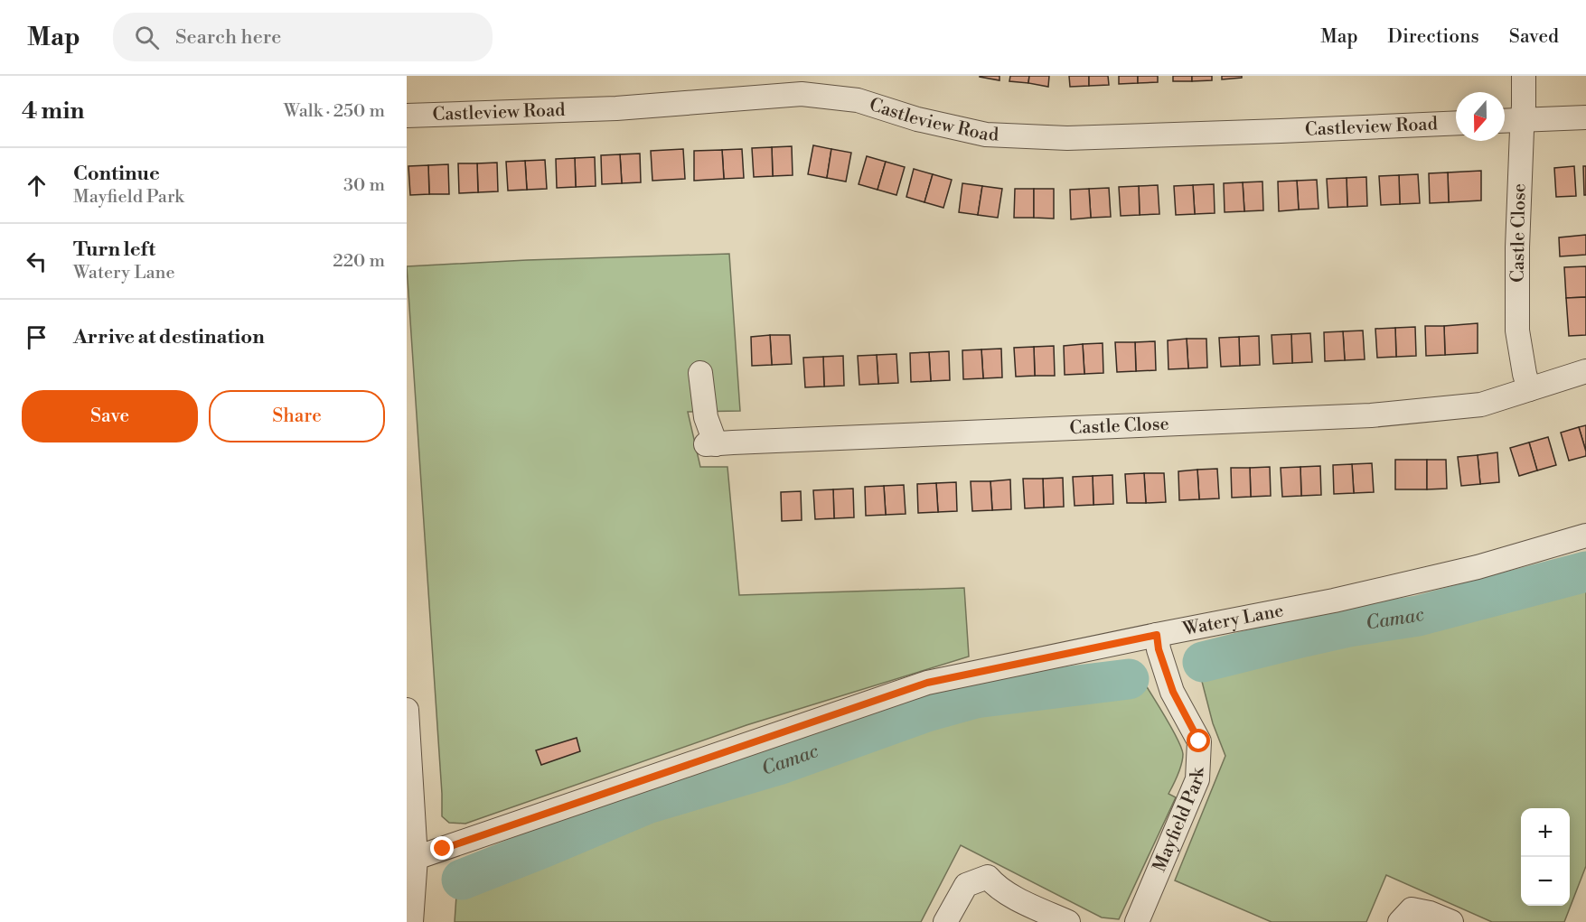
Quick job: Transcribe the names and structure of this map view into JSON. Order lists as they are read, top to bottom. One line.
{"streets":{"street":["Castleview Road","Castle Close","Watery Lane","Mayfield Park"]},"crossings":[["Watery Lane","Mayfield Park"]],"water":["Camac"],"north":"bottom","page":{"header":"Map","search":"Search here","nav":["Map","Directions","Saved"],"heading":["4 min","Walk · 250 m"],"list":[["Continue","Mayfield Park","30 m"],["Turn left","Watery Lane","220 m"],"Arrive at destination"],"buttons":["Save","Share"],"map_buttons":["+","−"]}}
